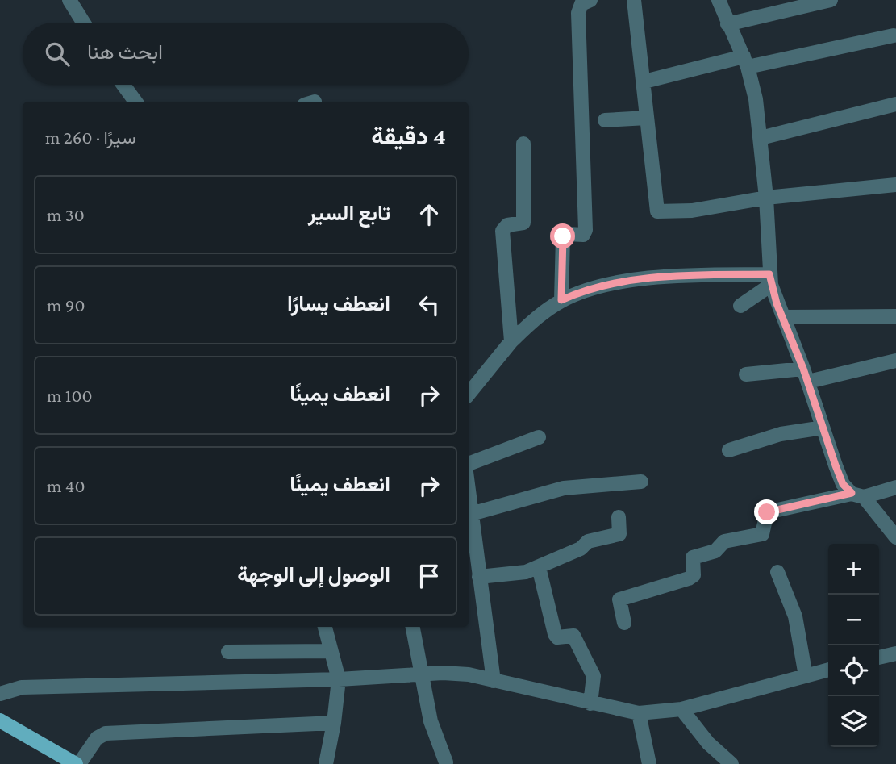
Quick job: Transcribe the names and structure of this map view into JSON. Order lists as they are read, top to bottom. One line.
{"page":{"search":"ابحث هنا","heading":["4 دقيقة","سيرًا · 260 m"],"list":[["تابع السير","30 m"],["انعطف يسارًا","90 m"],["انعطف يمينًا","100 m"],["انعطف يمينًا","40 m"],"الوصول إلى الوجهة"],"map_buttons":["+","−"]}}
